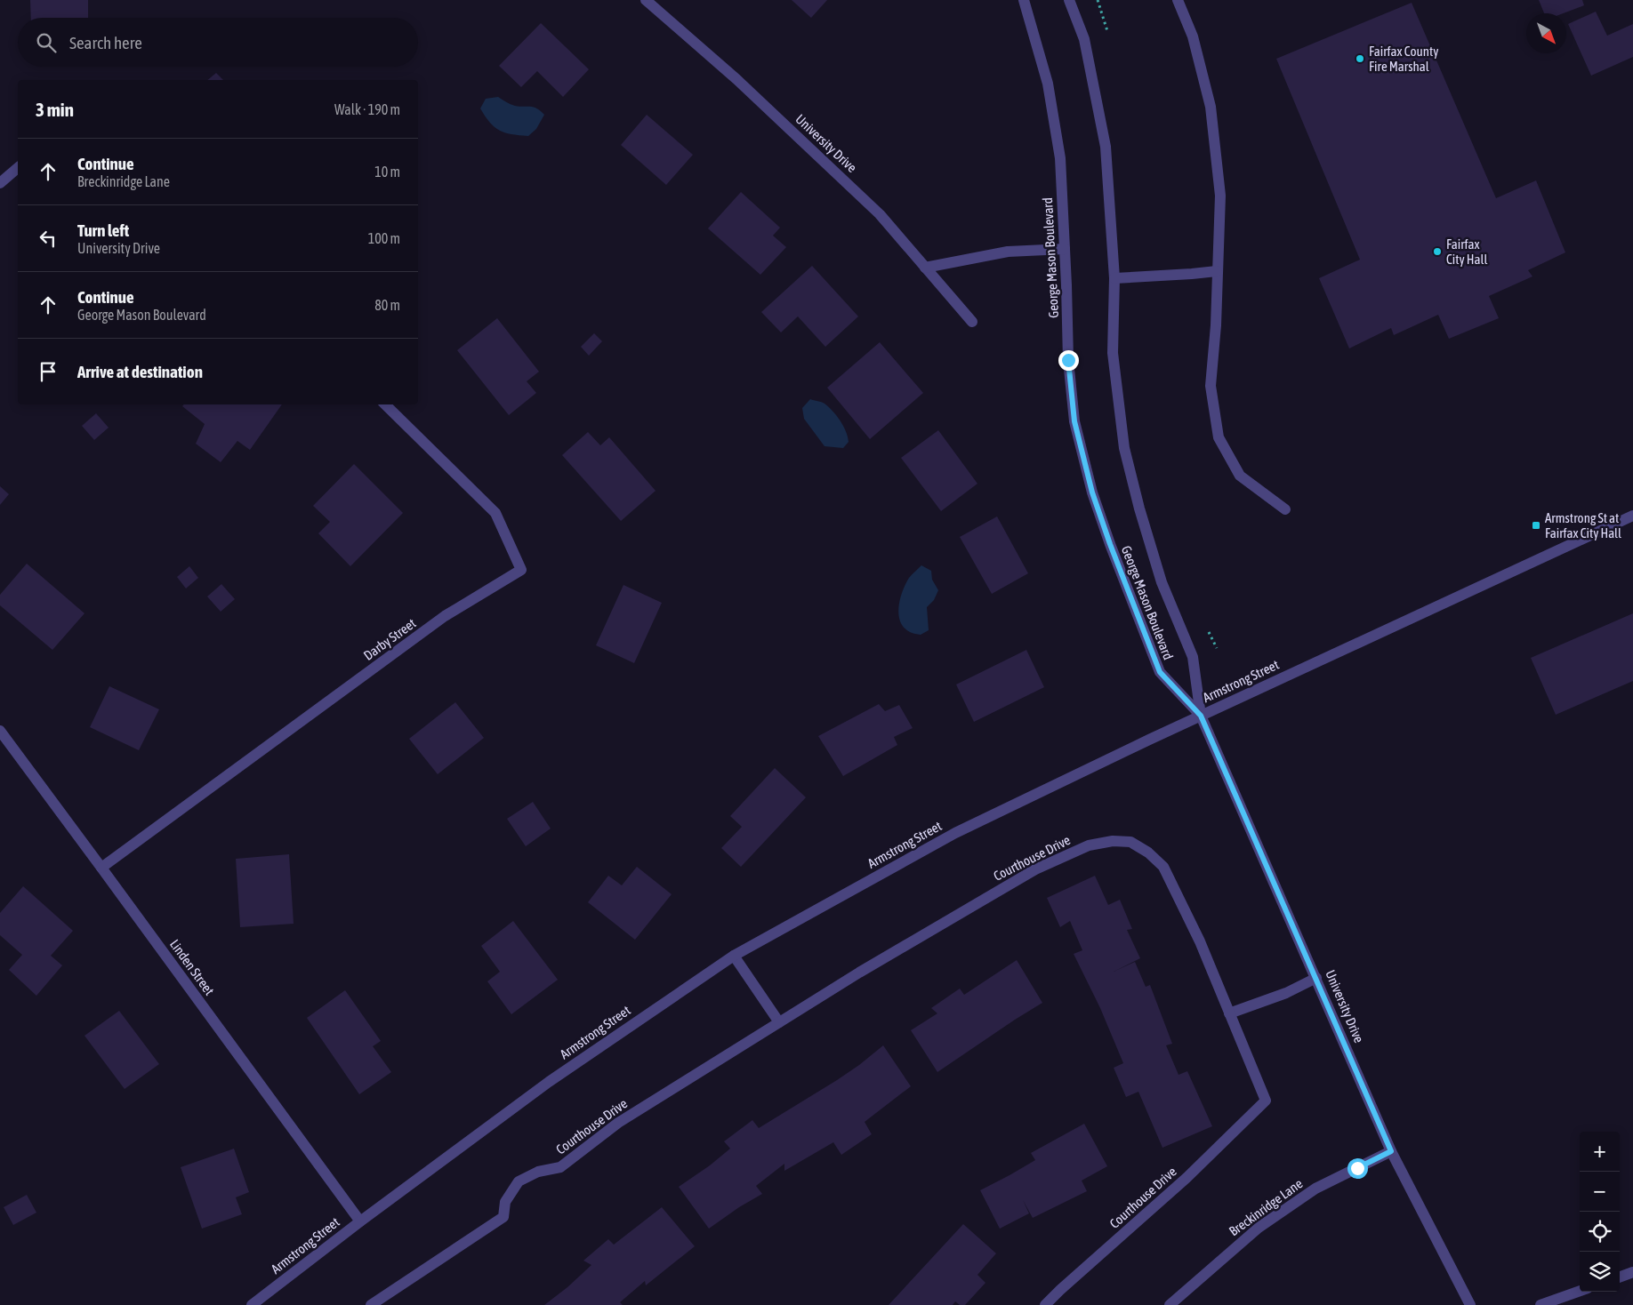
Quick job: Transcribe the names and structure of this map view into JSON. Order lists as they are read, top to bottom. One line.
{"streets":{"street":["University Drive","George Mason Boulevard","Darby Street","Armstrong Street","Courthouse Drive","Linden Street","Breckinridge Lane"]},"crossings":[["University Drive","George Mason Boulevard"],["University Drive","Armstrong Street"],["University Drive","Breckinridge Lane"],["George Mason Boulevard","Armstrong Street"],["Darby Street","Linden Street"],["Armstrong Street","Linden Street"]],"places":{"other":["Fairfax County Fire Marshal","Fairfax City Hall"],"transit":["Armstrong St at Fairfax City Hall"]},"north":"bottom right","page":{"search":"Search here","heading":["3 min","Walk · 190 m"],"list":[["Continue","Breckinridge Lane","10 m"],["Turn left","University Drive","100 m"],["Continue","George Mason Boulevard","80 m"],"Arrive at destination"],"map_buttons":["+","−"]}}
